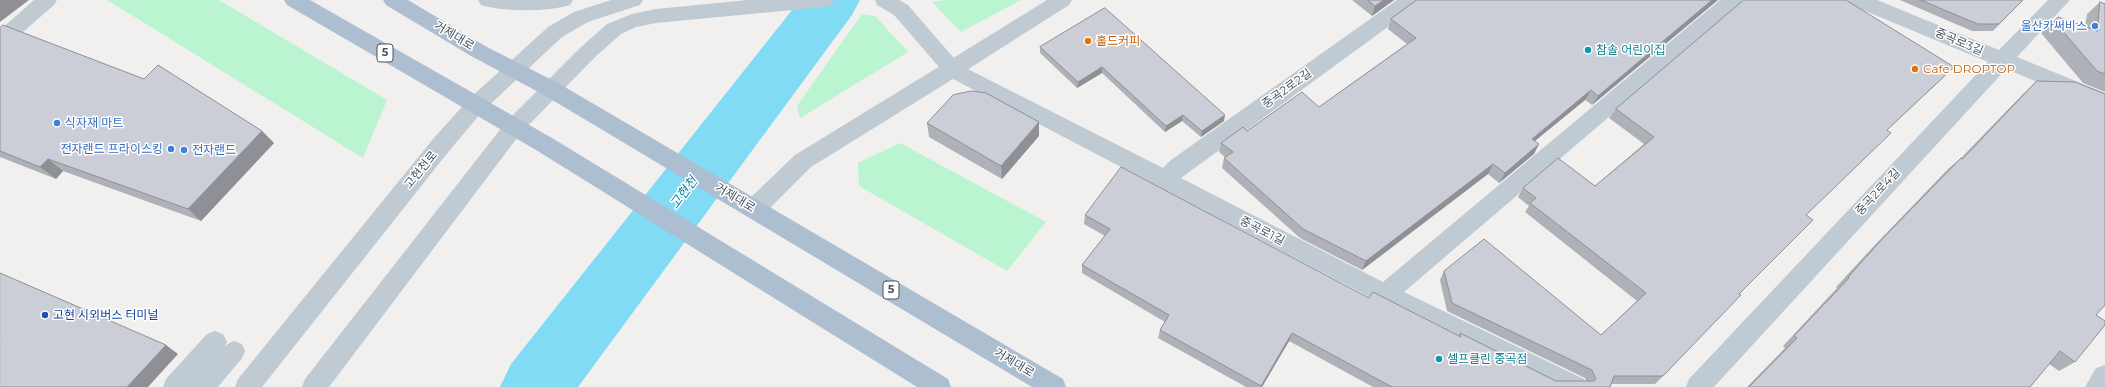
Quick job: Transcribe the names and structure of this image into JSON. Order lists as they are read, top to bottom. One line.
{"streets":{"main road":["거제대로","5"],"street":["중곡로3길","중곡2로2길","고현천로","중곡2로4길","중곡로1길"]},"crossings":[["거제대로","고현천로"],["중곡로3길","중곡2로4길"],["5","고현천로"],["중곡2로2길","중곡로1길"]],"water":["고현천"],"places":["울산카써비스","홀드커피","참솔 어린이집","Cafe DROPTOP","식자재 마트","전자랜드 프라이스킹","전자랜드","고현 시외버스 터미널","셀프클린 중곡점"]}
